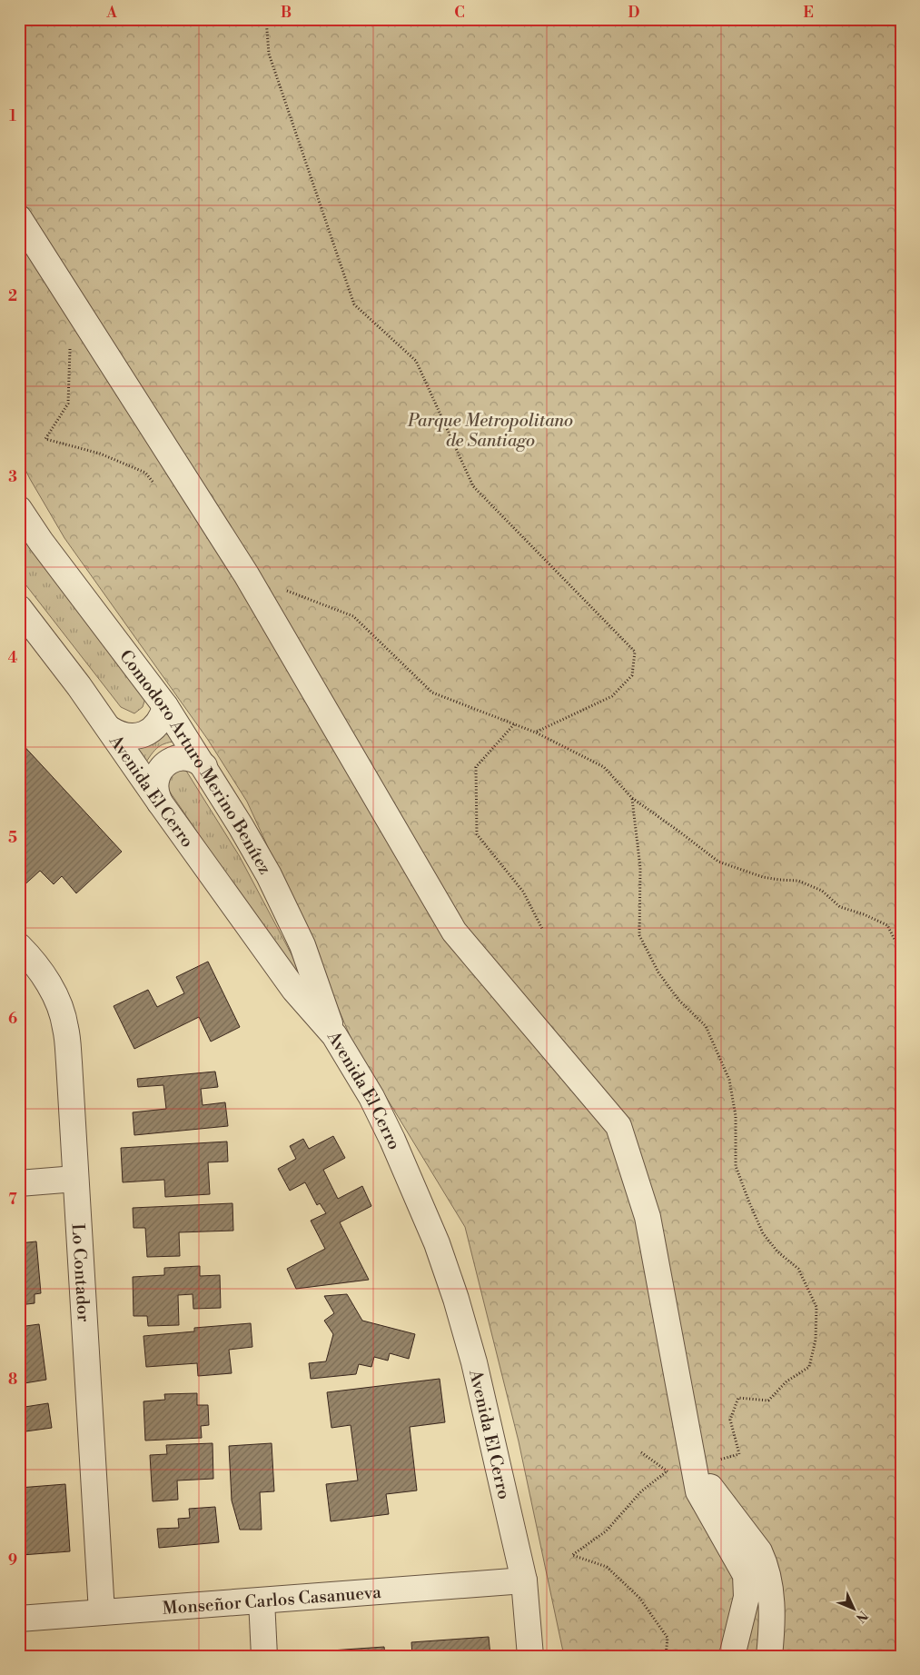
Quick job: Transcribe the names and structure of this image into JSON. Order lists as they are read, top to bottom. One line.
{"streets":{"street":["Comodoro Arturo Merino Benítez","Avenida El Cerro","Lo Contador","Monseñor Carlos Casanueva"]},"crossings":[["Comodoro Arturo Merino Benítez","Avenida El Cerro"],["Avenida El Cerro","Monseñor Carlos Casanueva"],["Lo Contador","Monseñor Carlos Casanueva"]],"parks":["Parque Metropolitano de Santiago"],"north":"bottom right","grid":{"columns":["A","B","C","D","E"],"rows":["1","2","3","4","5","6","7","8","9"]}}
